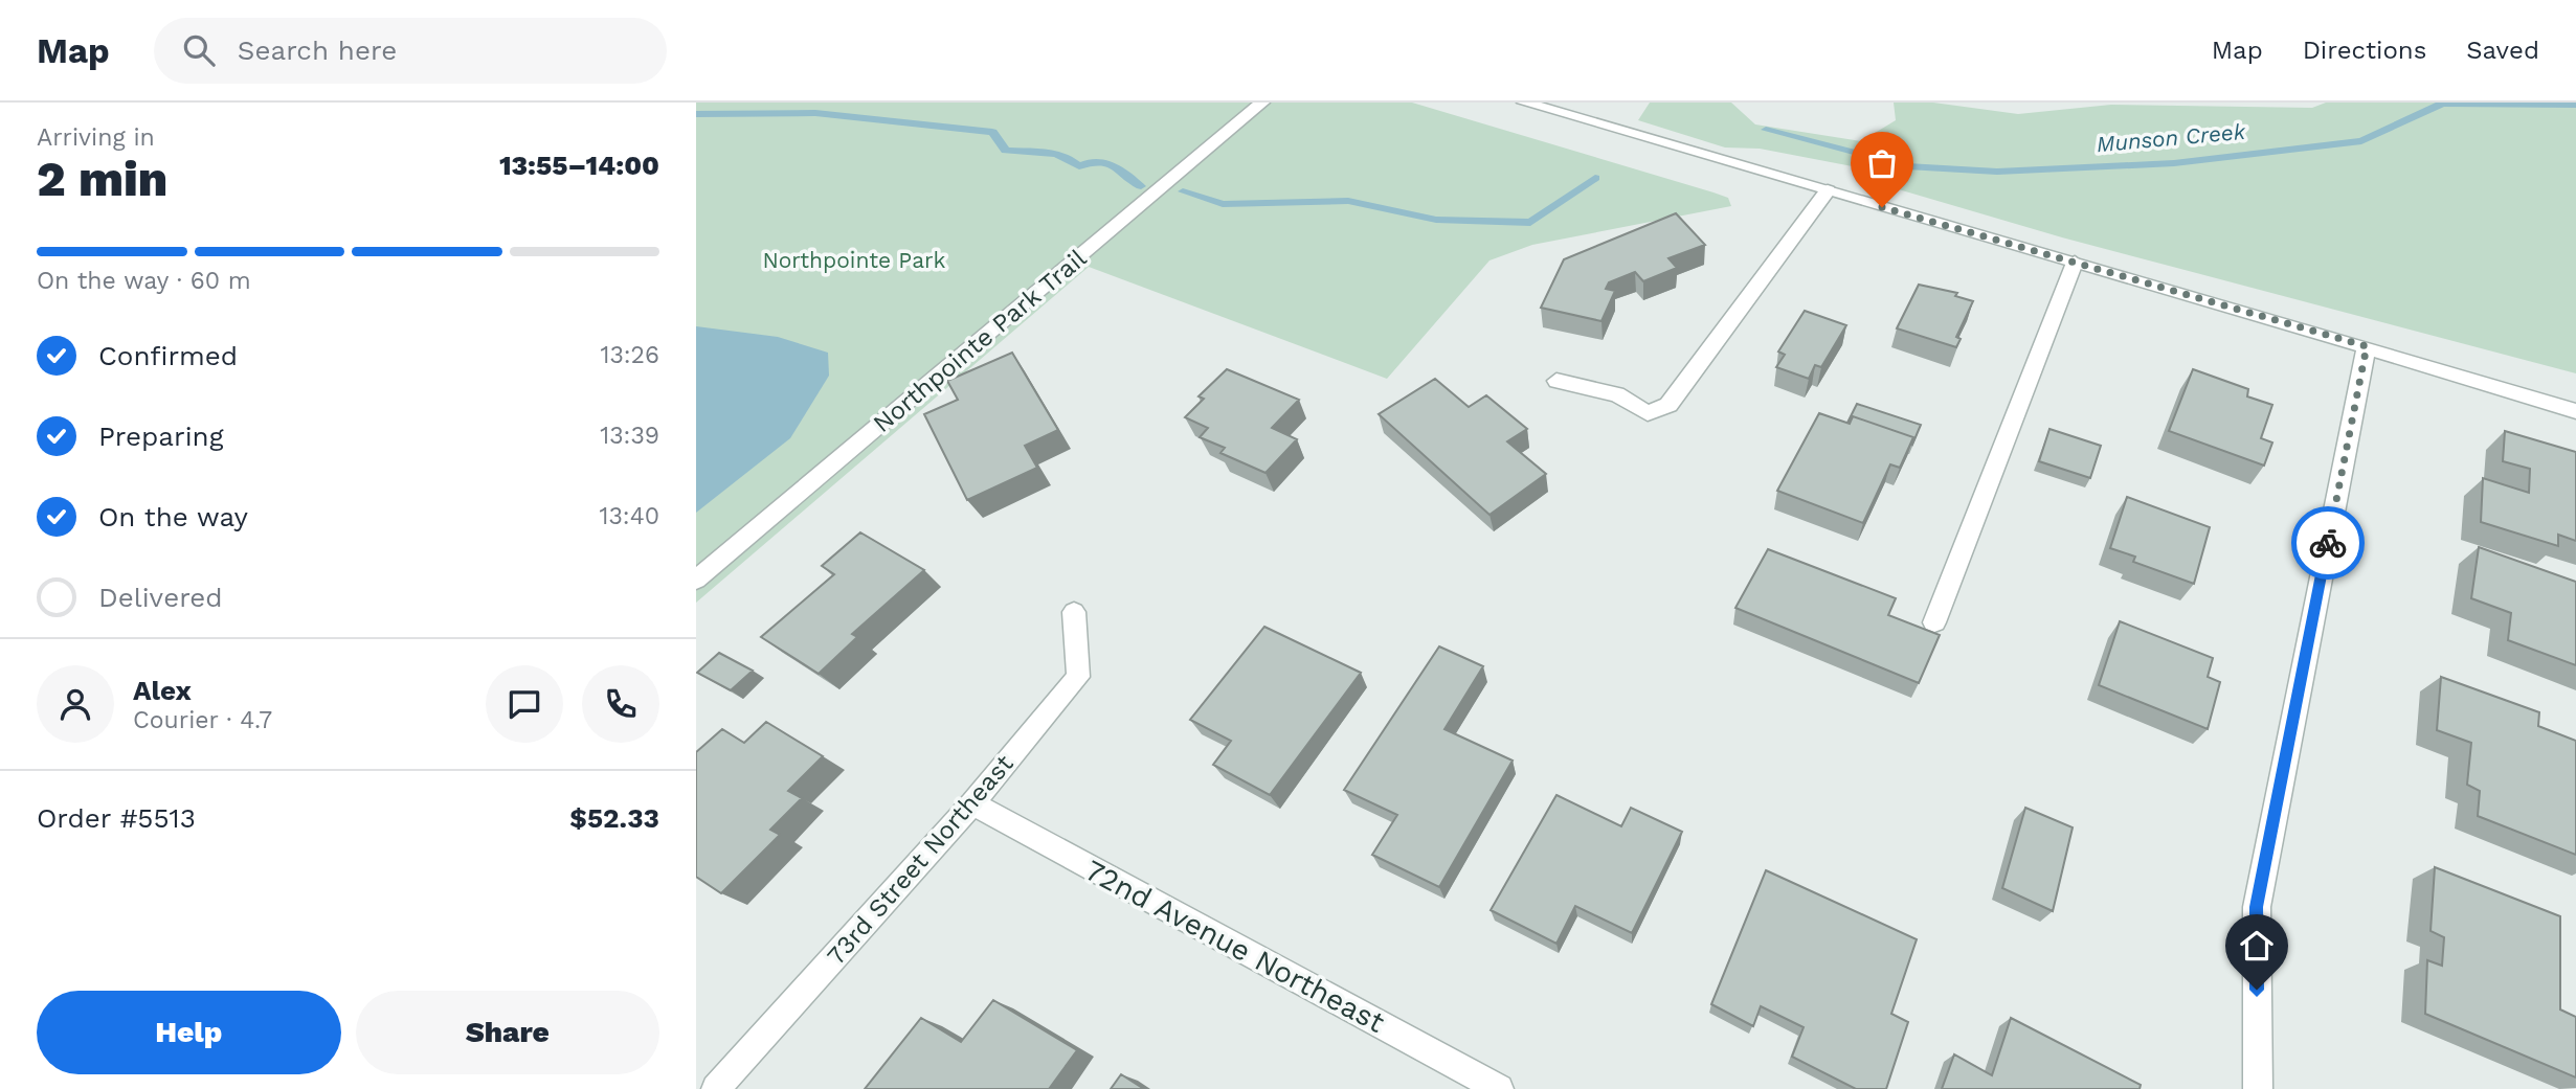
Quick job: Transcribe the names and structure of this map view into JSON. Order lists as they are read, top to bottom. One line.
{"streets":{"street":["Northpointe Park Trail","73rd Street Northeast","72nd Avenue Northeast"]},"crossings":[["73rd Street Northeast","72nd Avenue Northeast"]],"water":["Munson Creek"],"parks":["Northpointe Park"],"page":{"header":"Map","search":"Search here","nav":["Map","Directions","Saved"],"heading":["2 min","Arriving in","13:55–14:00"],"panel":["Alex","Courier · 4.7","Order #5513","$52.33"],"bar":"On the way · 60 m","list":[["Confirmed","13:26"],["Preparing","13:39"],["On the way","13:40"],"Delivered"],"buttons":["Help","Share"]}}
